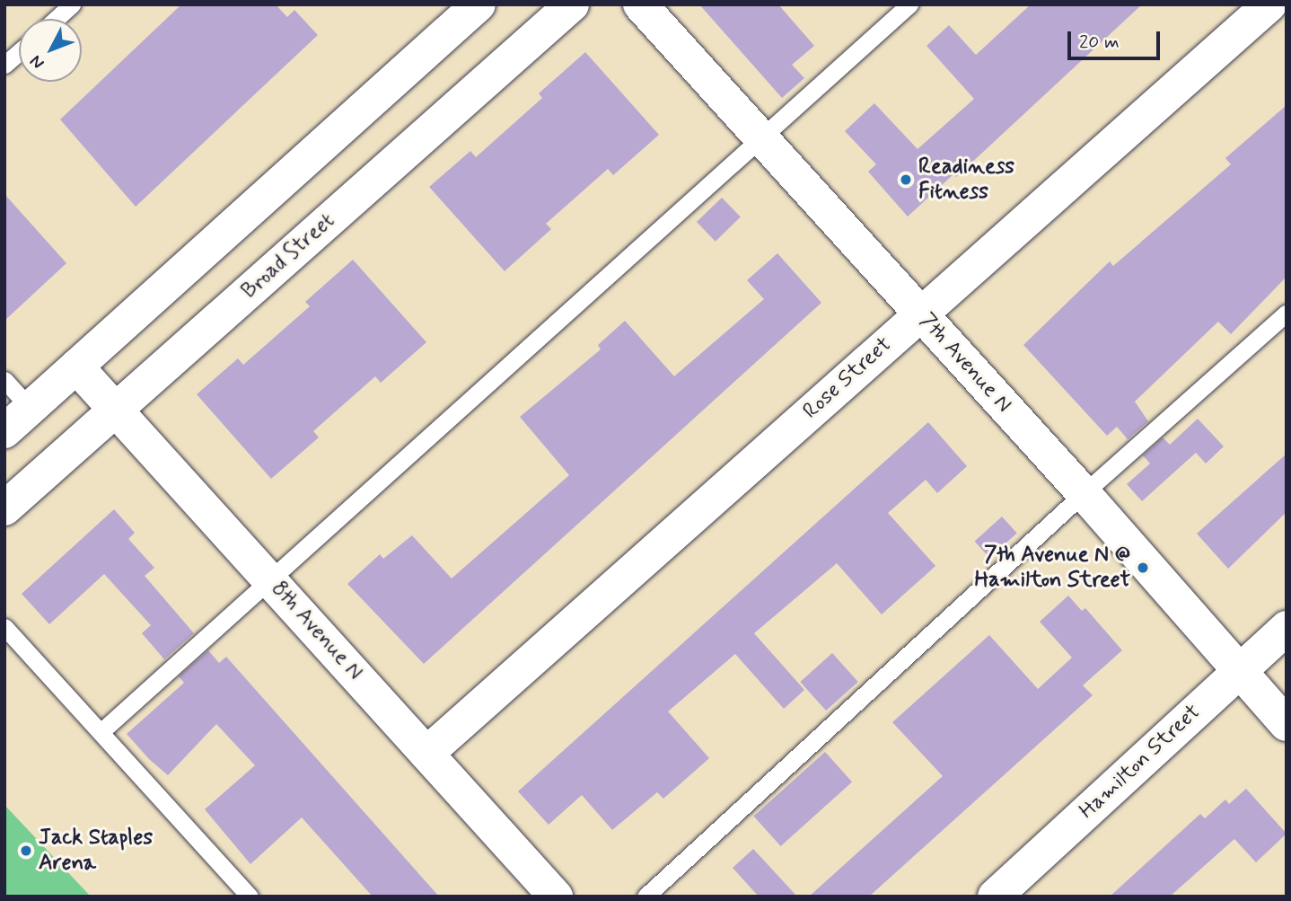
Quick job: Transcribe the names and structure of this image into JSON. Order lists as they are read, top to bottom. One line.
{"streets":{"street":["Broad Street","7th Avenue N","Rose Street","8th Avenue N","Hamilton Street"]},"crossings":[["Broad Street","8th Avenue N"],["7th Avenue N","Rose Street"],["7th Avenue N","Hamilton Street"],["Rose Street","8th Avenue N"]],"places":["Readiness Fitness","7th Avenue N @ Hamilton Street","Jack Staples Arena"],"scale_bar":"20 m","north":"bottom left"}
